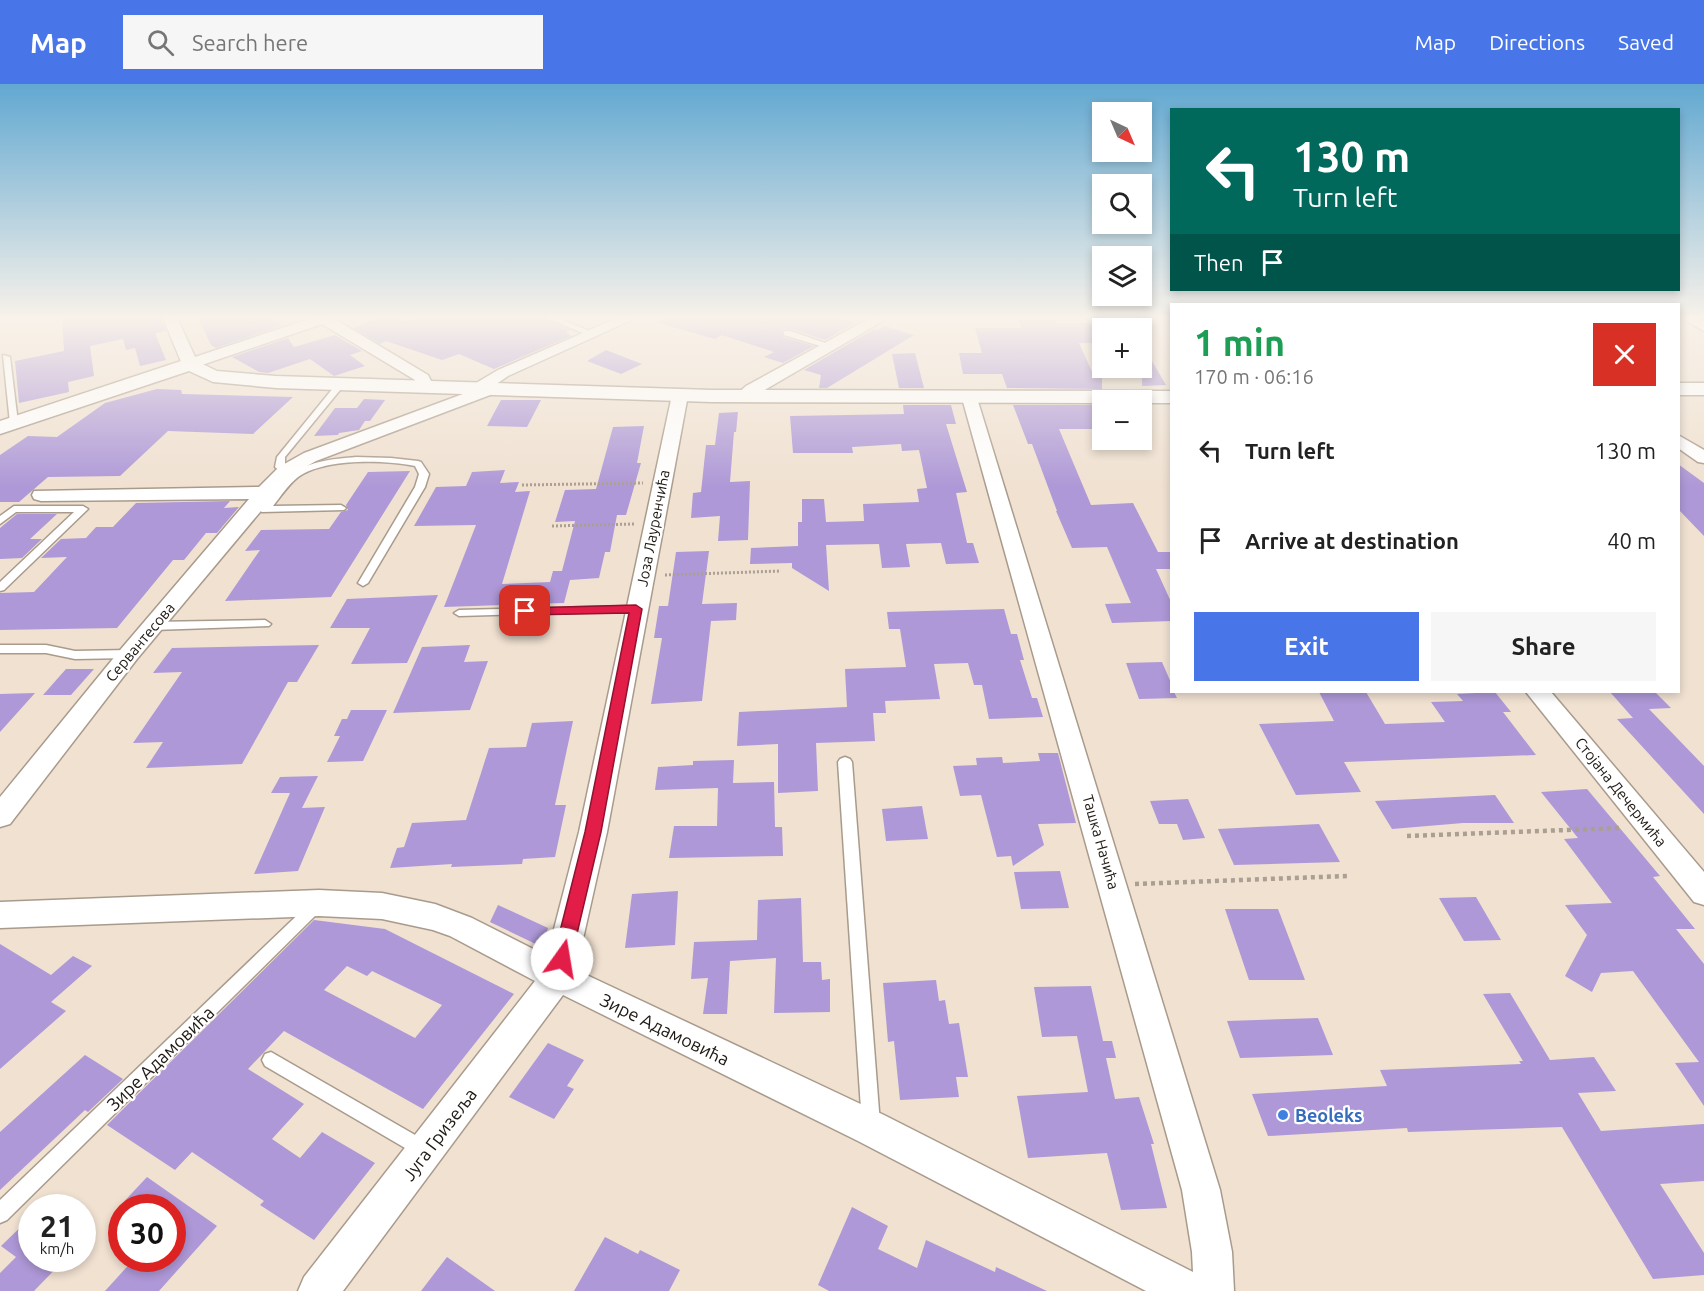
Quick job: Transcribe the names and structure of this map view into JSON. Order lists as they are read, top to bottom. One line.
{"streets":{"street":["Јоза Лауренчића","Сервантесова","Стојана Дечермића","Ташка Начића","Зире Адамовића","Југа Гризеља"]},"crossings":[["Јоза Лауренчића","Зире Адамовића"],["Јоза Лауренчића","Југа Гризеља"],["Зире Адамовића","Југа Гризеља"]],"places":["Beoleks"],"north":"bottom right","page":{"header":"Map","search":"Search here","nav":["Map","Directions","Saved"],"map_buttons":["+","−"],"turn":["130 m","Turn left"],"then":"Then","heading":["1 min","170 m · 06:16"],"list":[{"name":"Turn left","value":"130 m"},{"name":"Arrive at destination","value":"40 m"}],"buttons":["Exit","Share"],"speed":"21 km/h","limit":"30"}}
